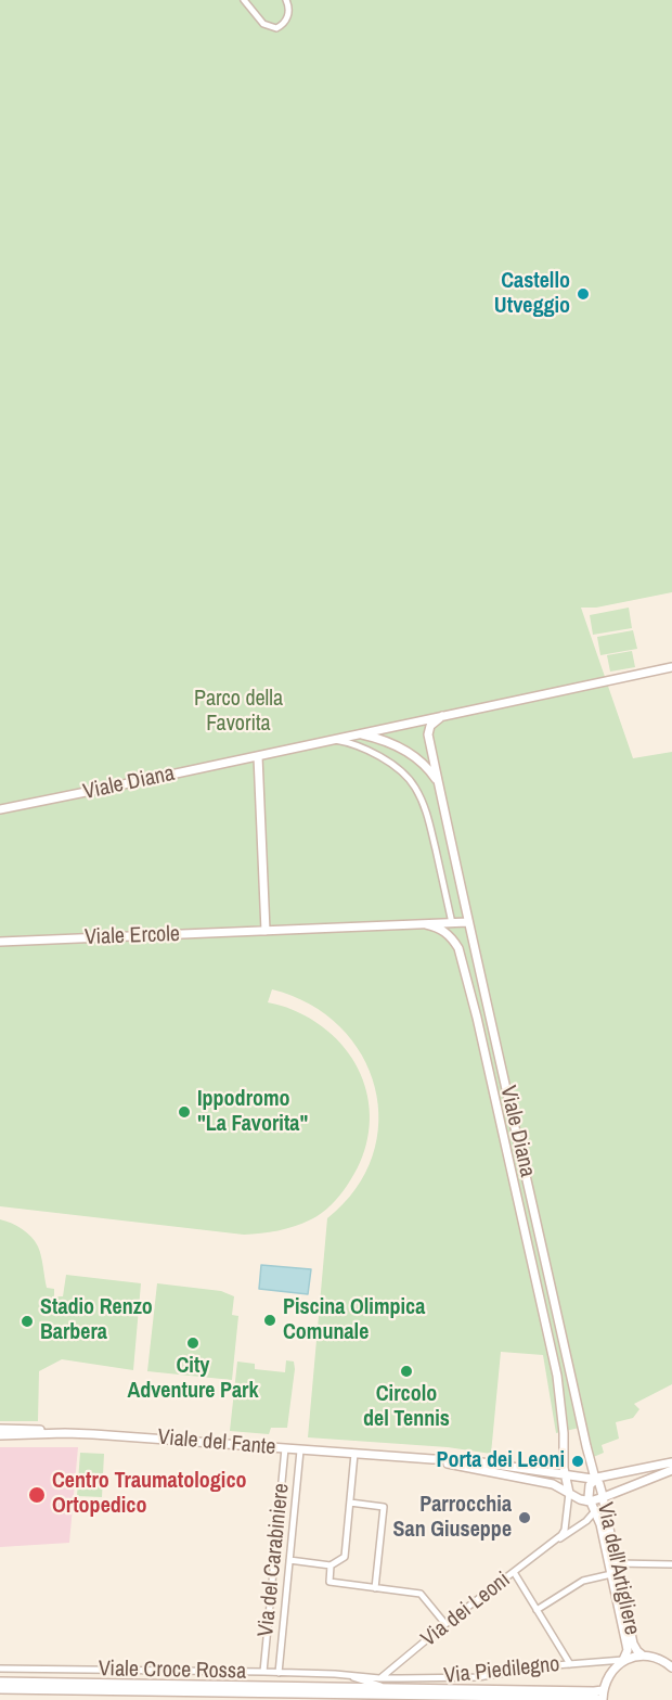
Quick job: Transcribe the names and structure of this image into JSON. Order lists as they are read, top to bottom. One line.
{"streets":{"street":["Viale Diana","Viale Ercole","Viale del Fante","Via del Carabiniere","Via dell'Artigliere","Via dei Leoni","Viale Croce Rossa","Via Piedilegno"]},"crossings":[["Viale Diana","Viale Ercole"],["Viale Diana","Viale del Fante"],["Viale Diana","Via dell'Artigliere"],["Viale del Fante","Via del Carabiniere"],["Viale del Fante","Via dell'Artigliere"],["Via del Carabiniere","Viale Croce Rossa"],["Via dell'Artigliere","Via dei Leoni"],["Via dell'Artigliere","Via Piedilegno"],["Via dei Leoni","Viale Croce Rossa"],["Via dei Leoni","Via Piedilegno"],["Viale Croce Rossa","Via Piedilegno"]],"parks":["Parco della Favorita"],"places":["Castello Utveggio","Ippodromo \"La Favorita\"","Piscina Olimpica Comunale","Stadio Renzo Barbera","City Adventure Park","Circolo del Tennis","Porta dei Leoni","Centro Traumatologico Ortopedico","Parrocchia San Giuseppe"]}
